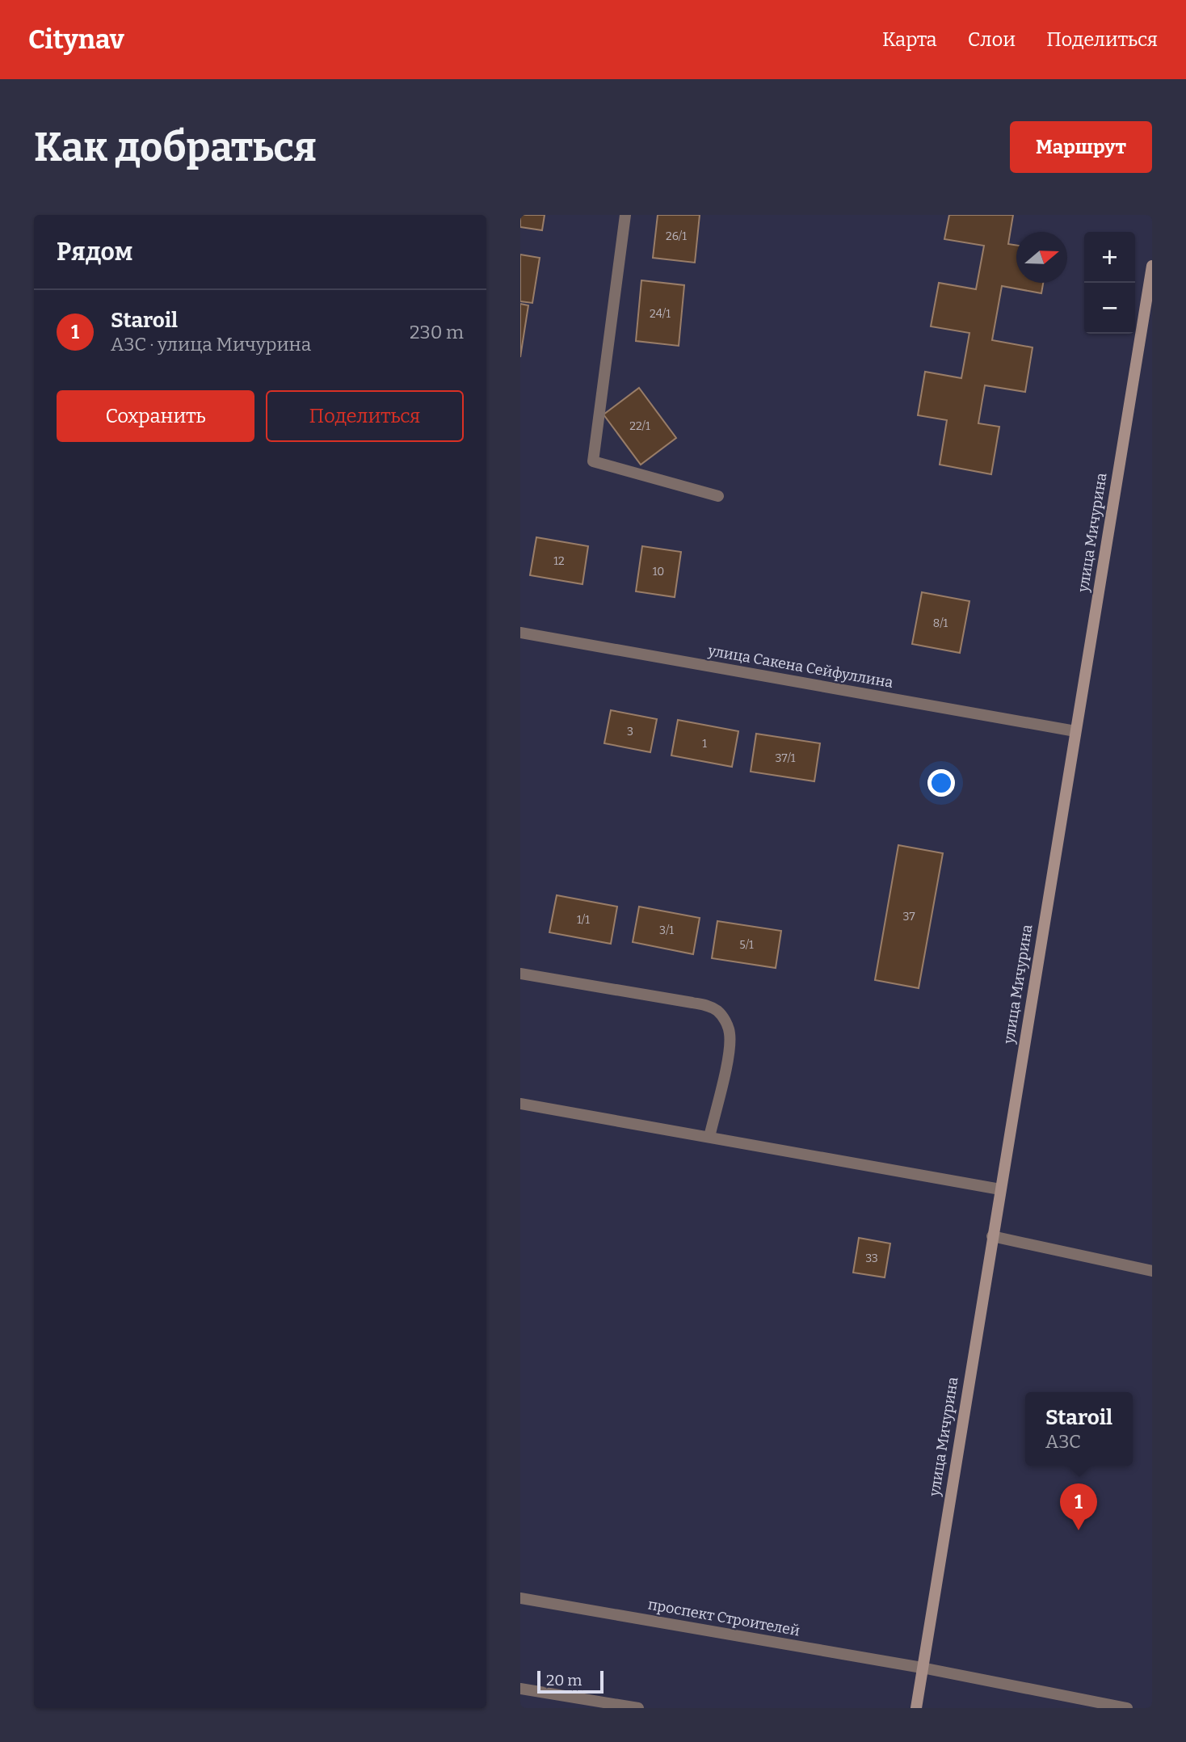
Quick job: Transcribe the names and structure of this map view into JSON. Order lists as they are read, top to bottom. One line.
{"streets":{"main road":["улица Мичурина"],"street":["улица Сакена Сейфуллина","проспект Строителей"]},"crossings":[["улица Мичурина","улица Сакена Сейфуллина"],["улица Мичурина","проспект Строителей"]],"house_numbers":["26/1","24/1","22/1","12","10","8/1","3","1","37/1","37","1/1","3/1","5/1","33"],"scale_bar":"20 m","north":"right","page":{"header":"Citynav","nav":["Карта","Слои","Поделиться"],"buttons":["Маршрут",["Сохранить","Поделиться"]],"title":"Как добраться","heading":"Рядом","map_buttons":["+","−"],"list":[{"mark":"1","name":"Staroil","note":"АЗС · улица Мичурина","value":"230 m"}],"popup":["Staroil","АЗС"],"pins":"1","scale":"20 m"}}
